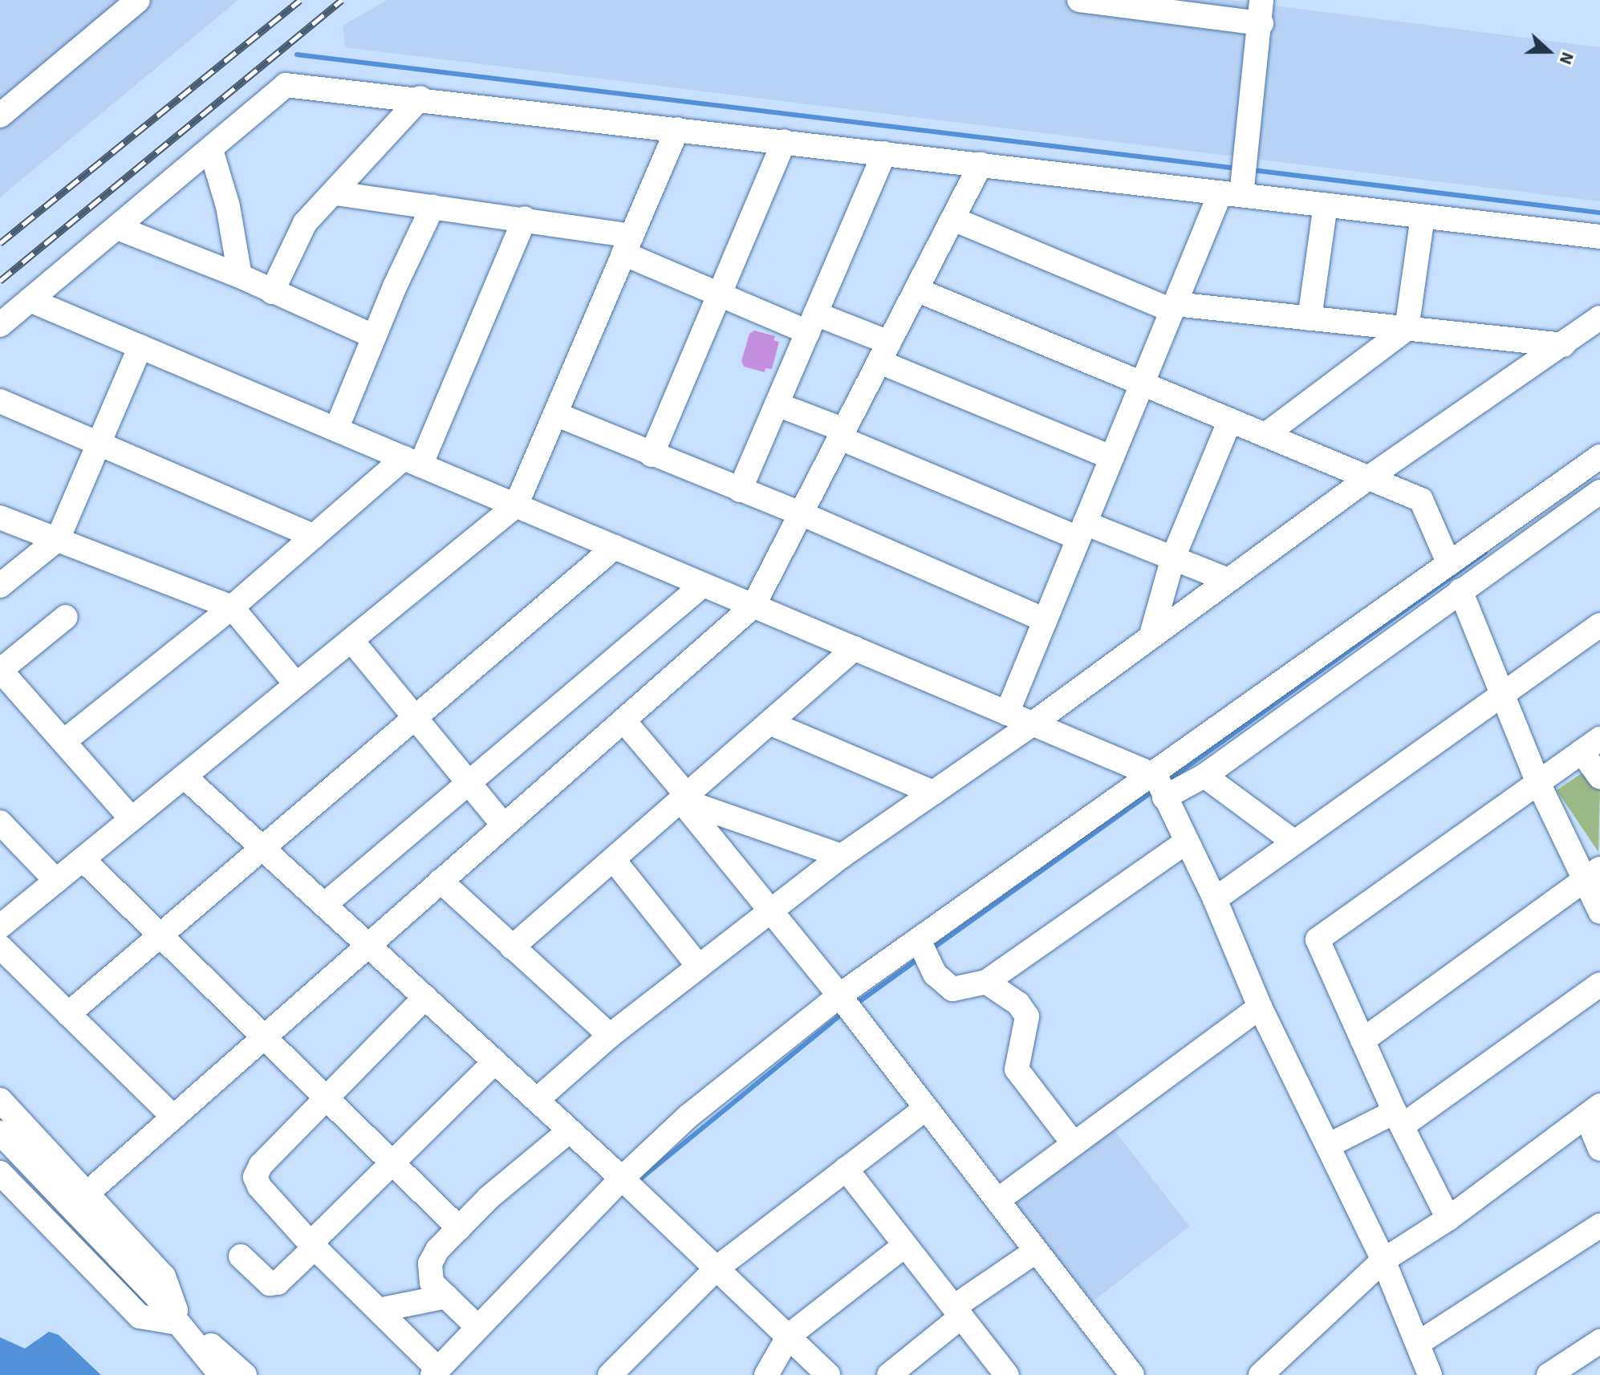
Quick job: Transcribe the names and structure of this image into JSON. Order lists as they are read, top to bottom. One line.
{"north":"right"}
